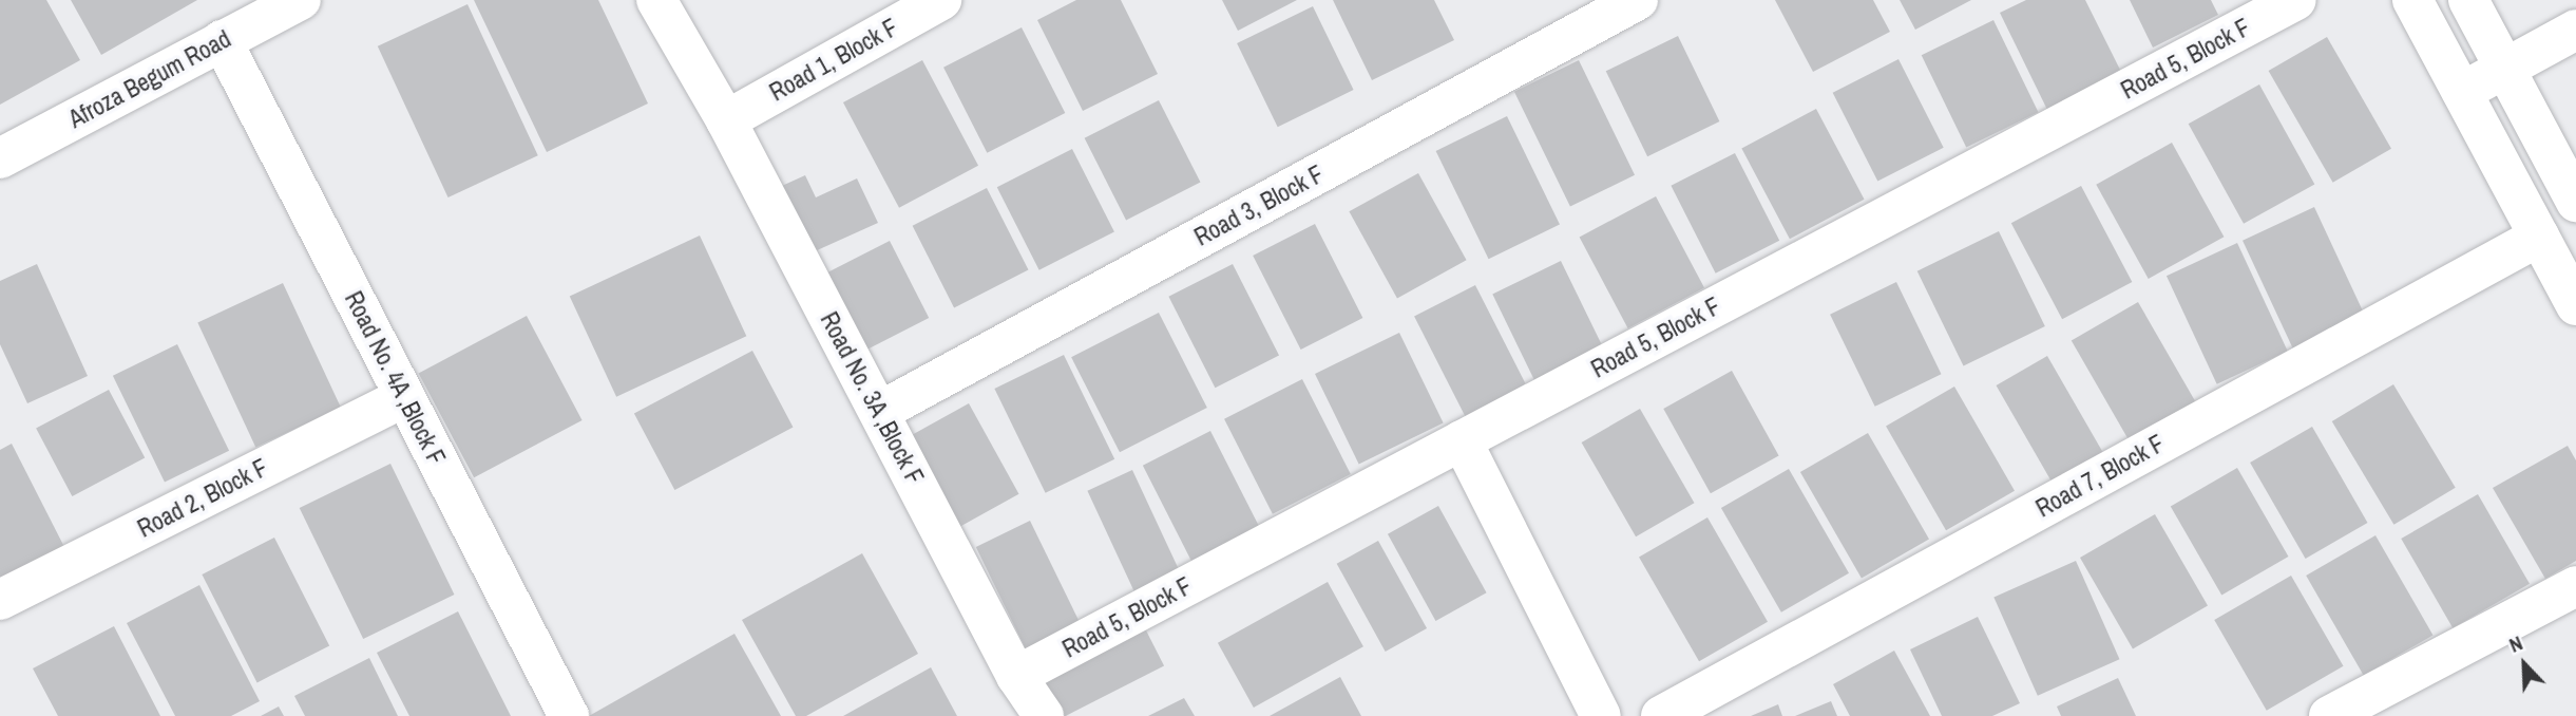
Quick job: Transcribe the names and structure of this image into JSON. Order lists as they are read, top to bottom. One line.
{"streets":{"street":["Road 5, Block F","Road 1, Block F","Afroza Begum Road","Road 3, Block F","Road No. 4A ,Block F","Road No. 3A ,Block F","Road 7, Block F","Road 2, Block F"]},"crossings":[["Road 5, Block F","Road No. 3A ,Block F"],["Road 1, Block F","Road No. 3A ,Block F"],["Afroza Begum Road","Road No. 4A ,Block F"],["Road 3, Block F","Road No. 3A ,Block F"],["Road No. 4A ,Block F","Road 2, Block F"]],"north":"top left"}
